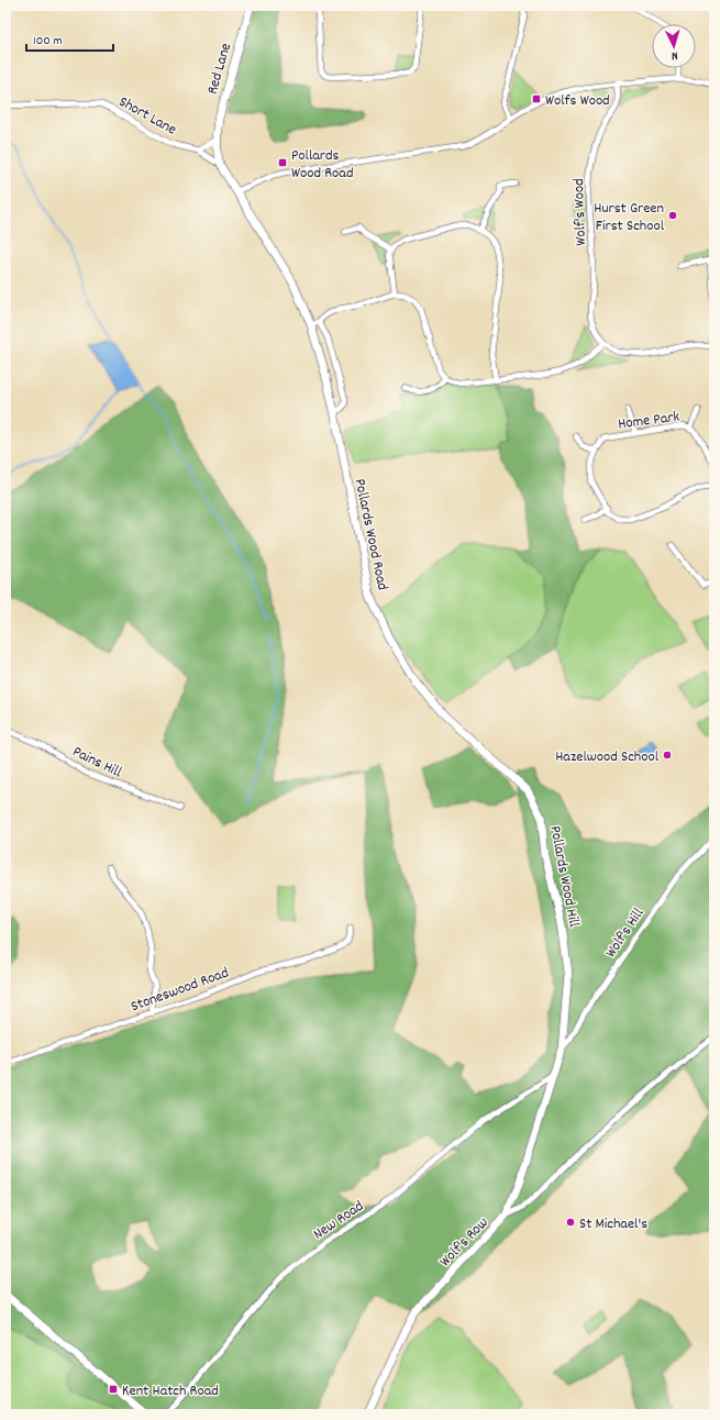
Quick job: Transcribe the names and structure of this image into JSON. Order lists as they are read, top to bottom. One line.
{"streets":{"street":["Red Lane","Short Lane","Wolf's Wood","Home Park","Pollards Wood Road","Pains Hill","Pollards Wood Hill","Wolf's Hill","Stoneswood Road","New Road","Wolf's Row"]},"crossings":[["Red Lane","Pollards Wood Road"],["Short Lane","Pollards Wood Road"],["Pollards Wood Road","Pollards Wood Hill"],["Pollards Wood Hill","Wolf's Hill"],["Pollards Wood Hill","New Road"],["Pollards Wood Hill","Wolf's Row"],["New Road","Wolf's Row"]],"places":{"transit":["Wolfs Wood","Pollards Wood Road","Kent Hatch Road"],"other":["Hurst Green First School","Hazelwood School","St Michael's"]},"scale_bar":"100 m","north":"bottom"}
